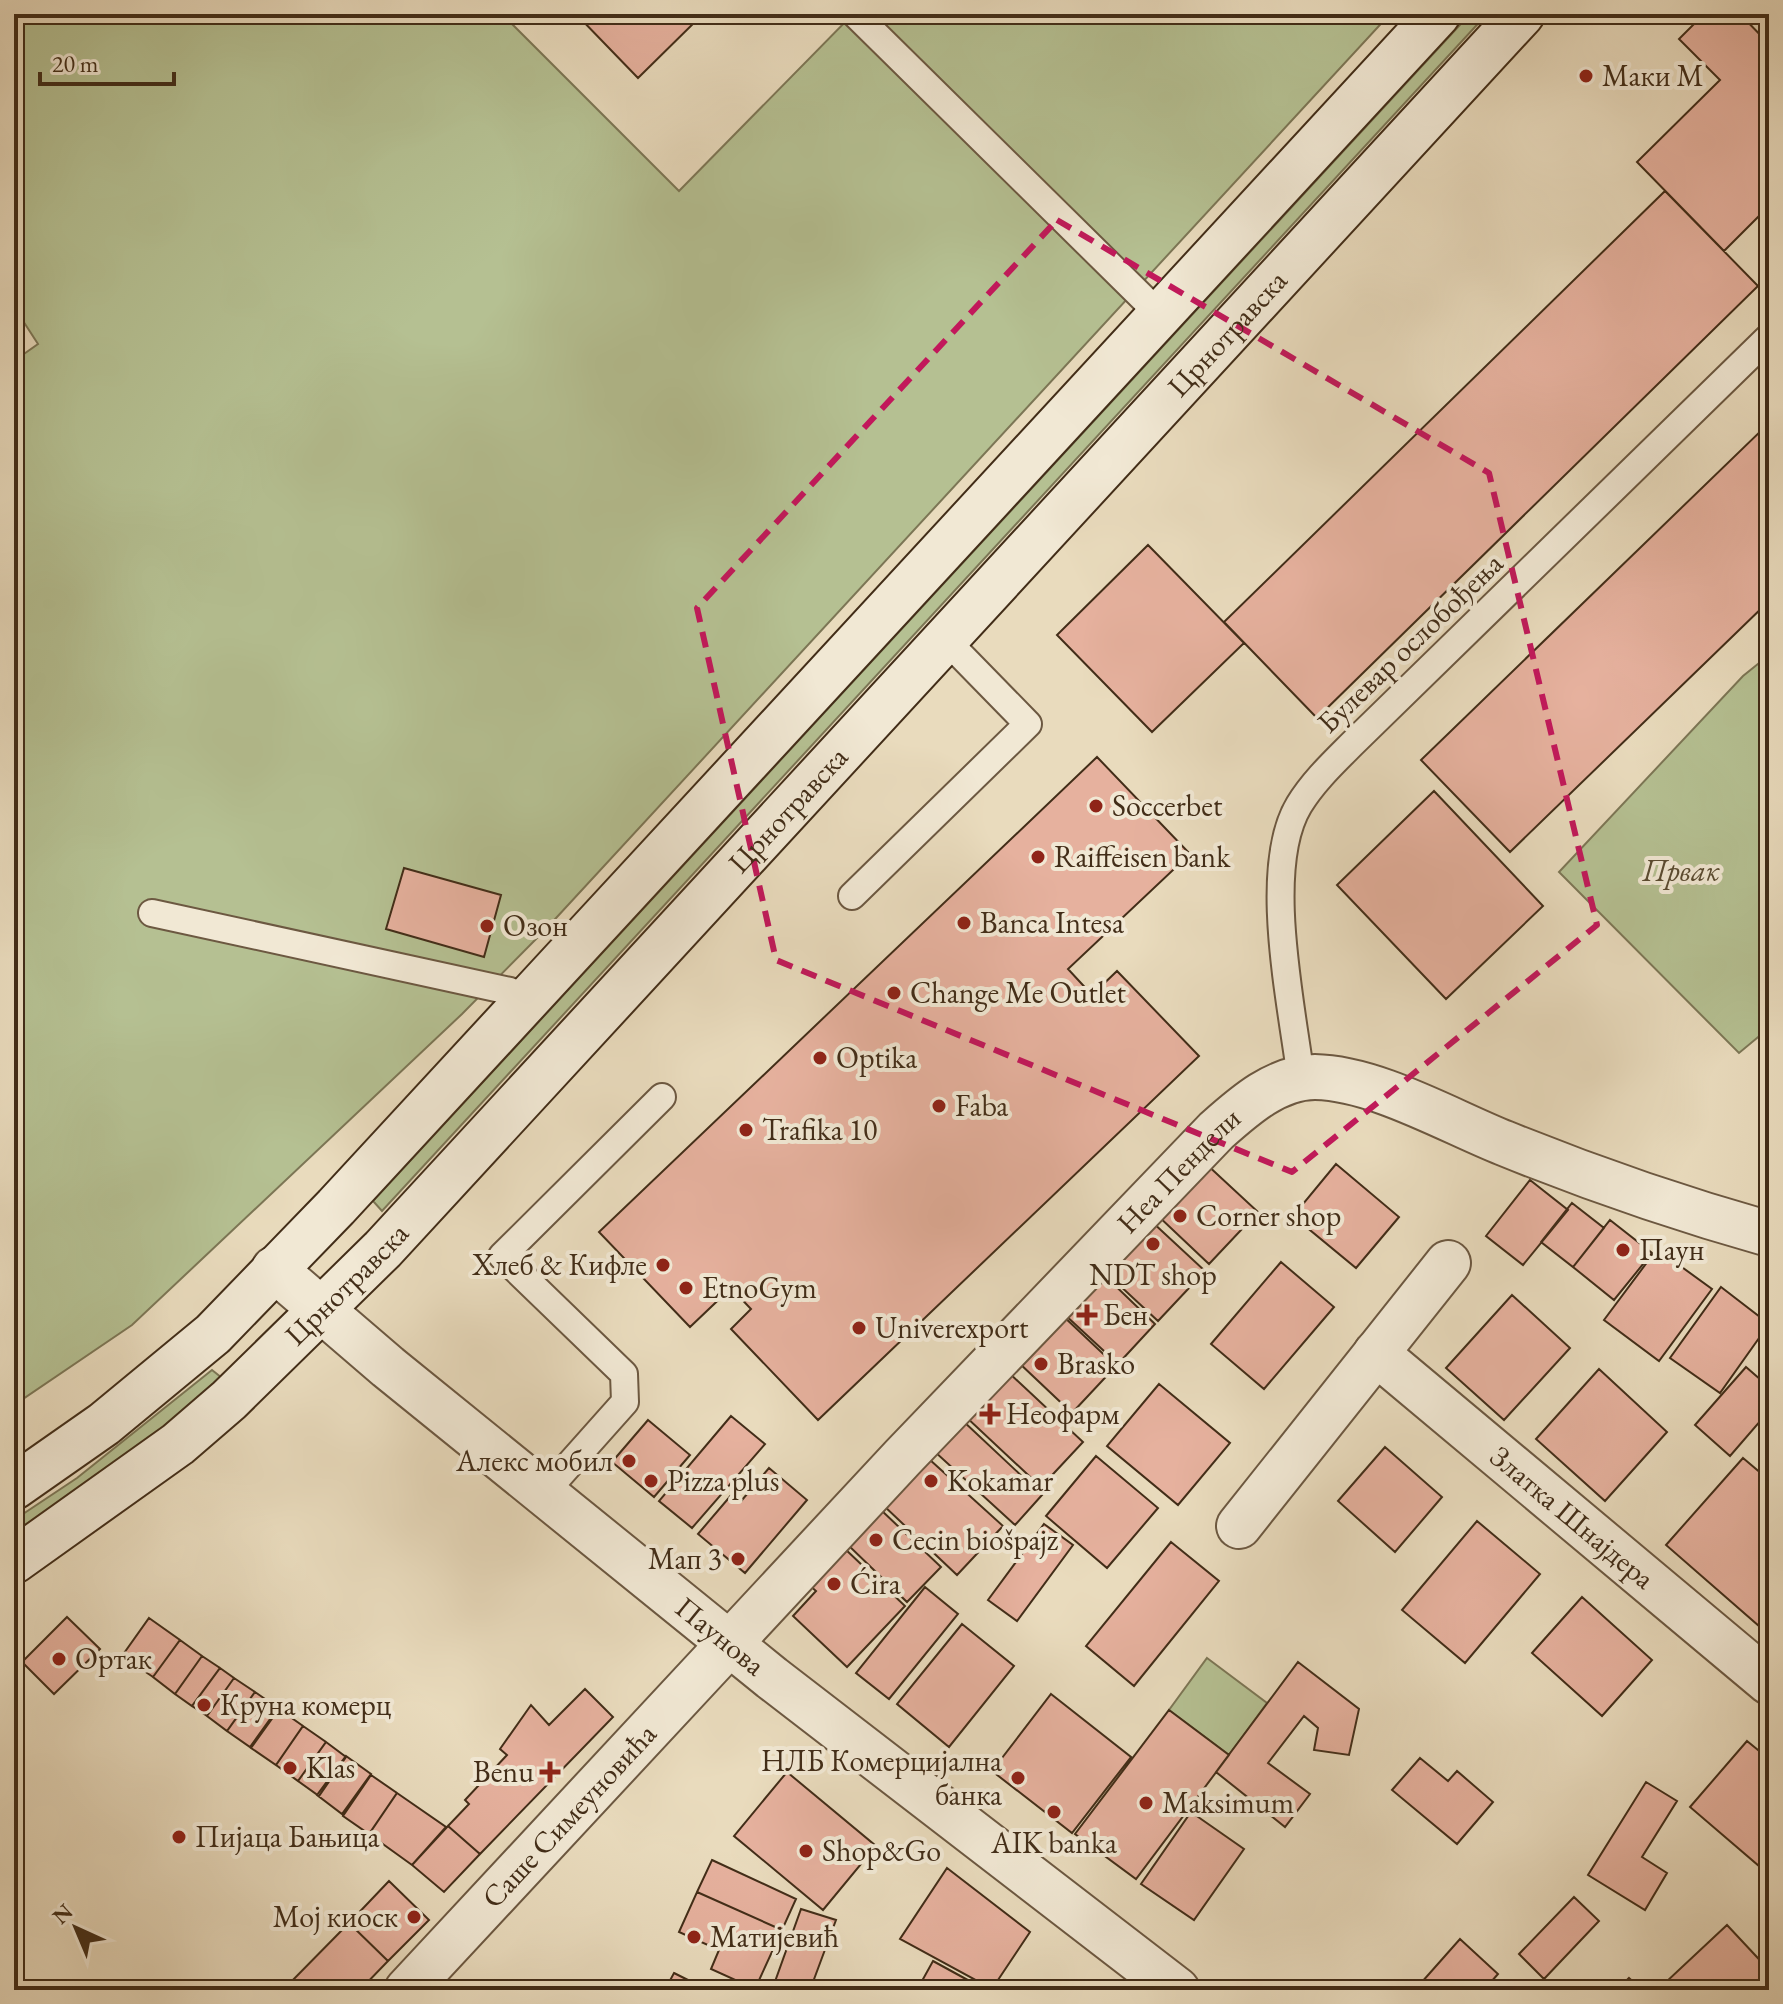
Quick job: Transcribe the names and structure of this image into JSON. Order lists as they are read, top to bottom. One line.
{"streets":{"main road":["Црнотравска","Неа Пендели","Златка Шнајдера","Паунова","Саше Симеуновића"],"lane":["Булевар ослобођења"]},"crossings":[["Црнотравска","Паунова"],["Булевар ослобођења","Неа Пендели"],["Неа Пендели","Паунова"],["Неа Пендели","Саше Симеуновића"],["Паунова","Саше Симеуновића"]],"parks":["Првак"],"places":{"other":["Маки М","Soccerbet","Raiffeisen bank","Banca Intesa","Озон","Change Me Outlet","Optika","Faba","Trafika 10","Corner shop","NDT shop","Паун","Хлеб & Кифле","EtnoGym","Univerexport","Brasko","Алекс мобил","Pizza plus","Kokamar","Cecin biošpajz","Мап 3","Ćira","Ортак","Круна комерц","Klas","НЛБ Комерцијална банка","Maksimum","AIK banka","Пијаца Бањица","Shop&Go","Мој киоск","Матијевић"],"health":["Бен","Неофарм","Benu"]},"scale_bar":"20 m","north":"top left"}
